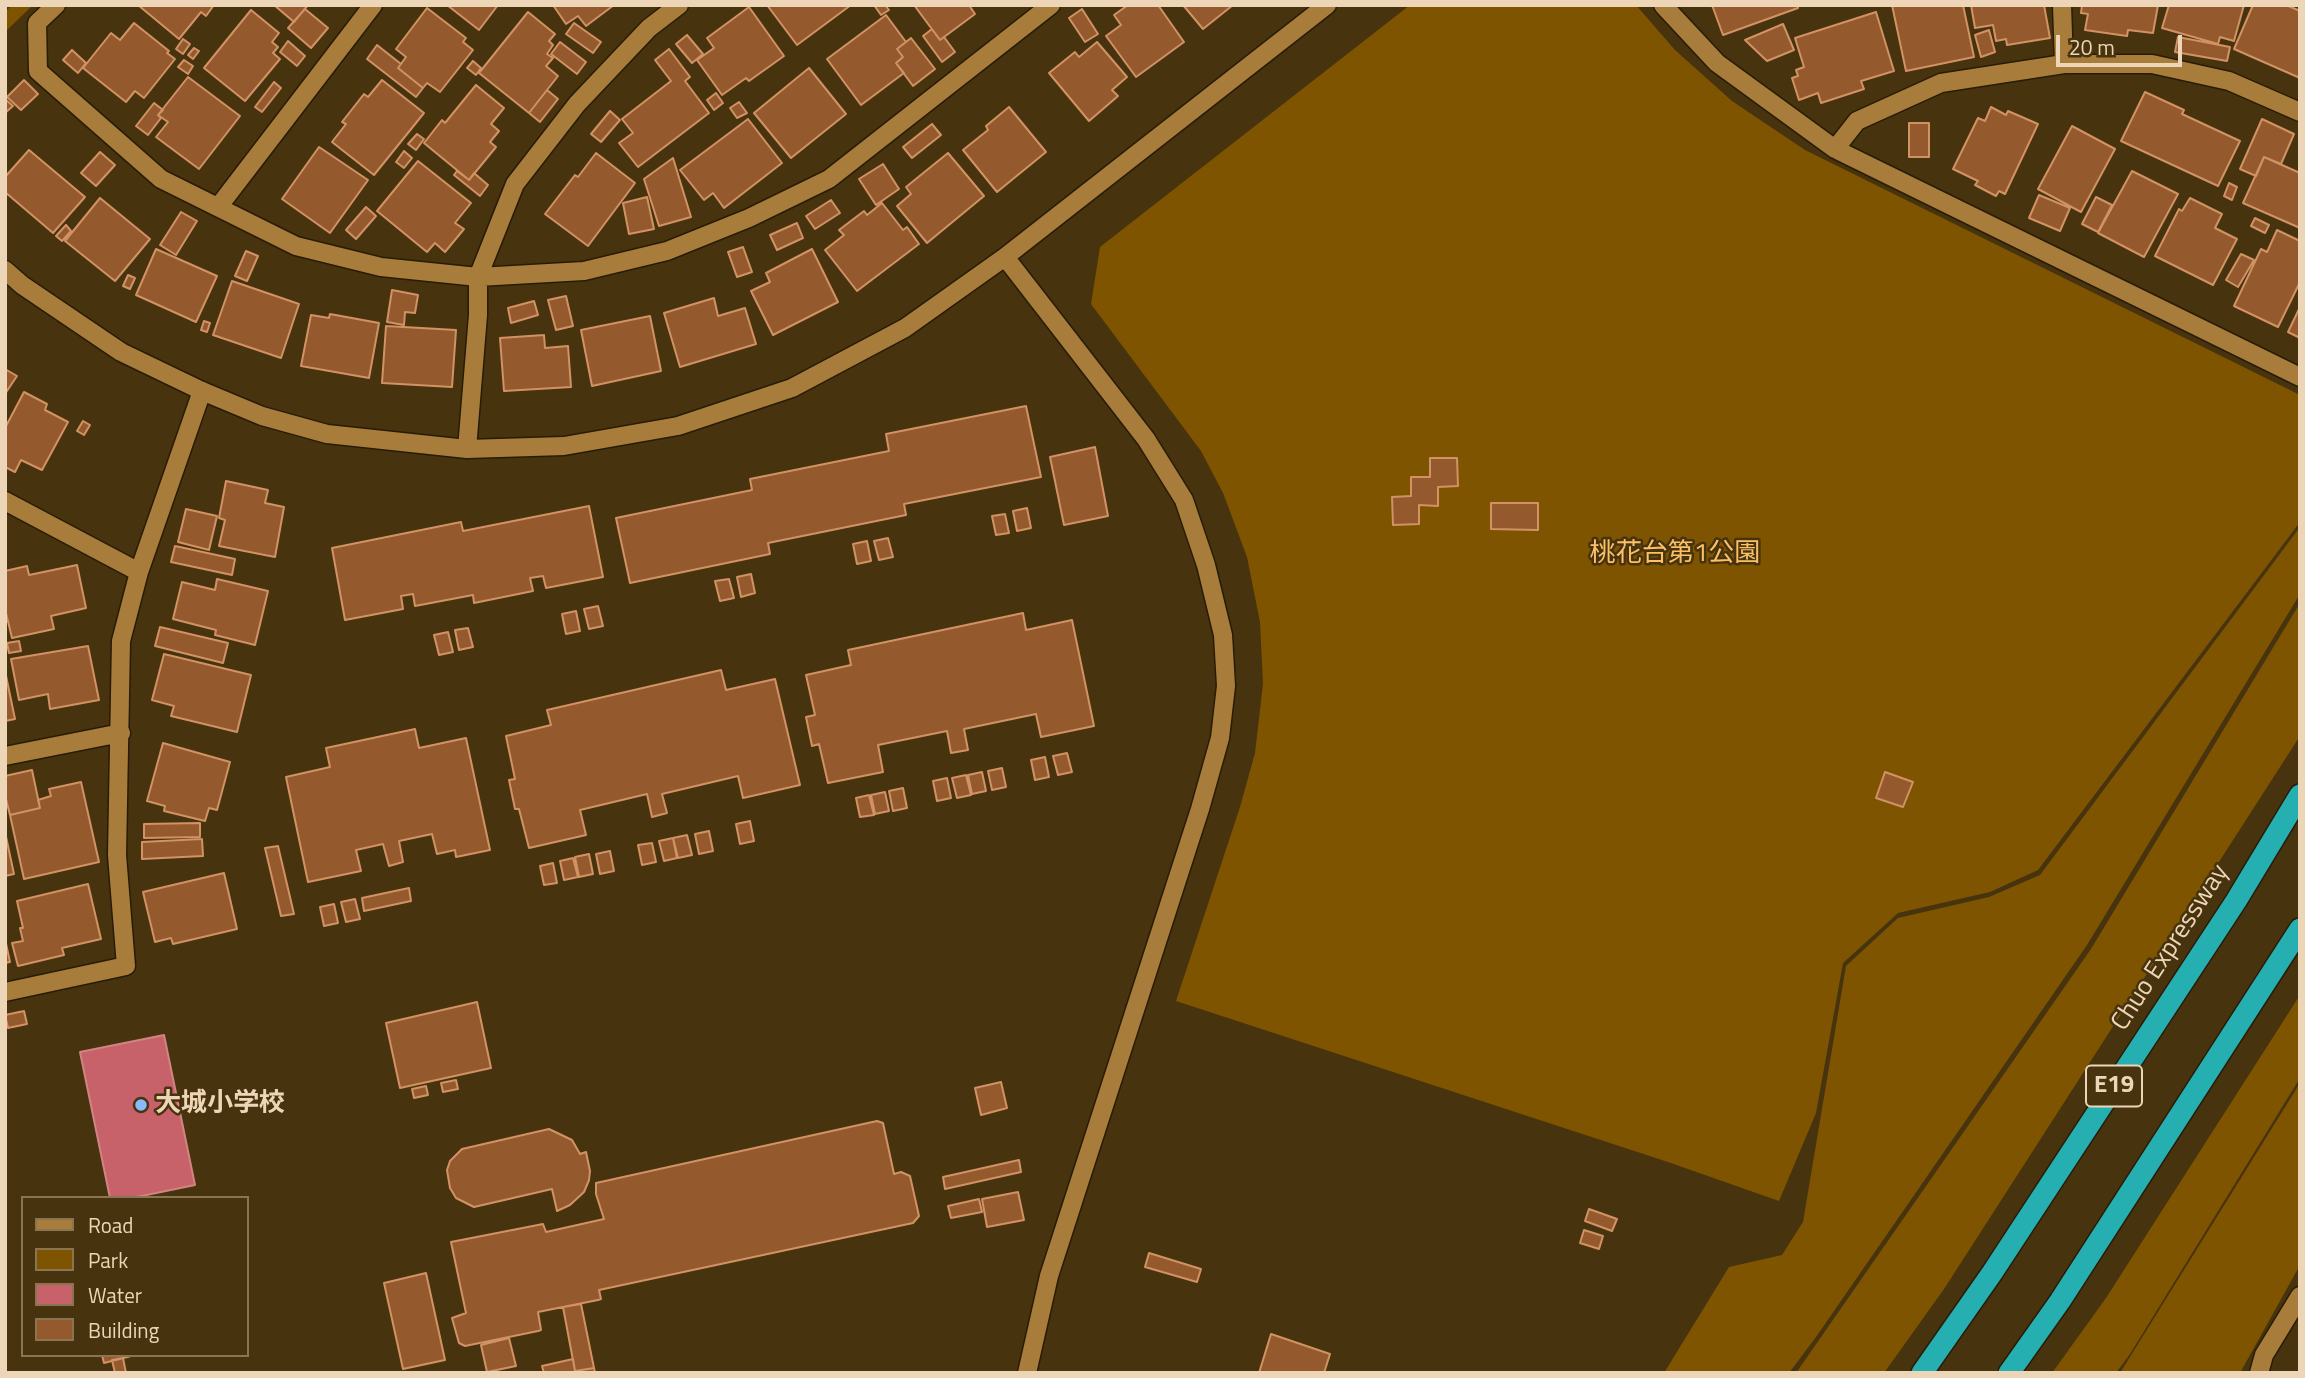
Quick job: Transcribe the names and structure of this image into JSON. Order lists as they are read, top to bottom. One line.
{"streets":{"highway":["Chuo Expressway","E19"]},"parks":["桃花台第1公園"],"places":["大城小学校"],"legend":["Road","Park","Water","Building"],"scale_bar":"20 m"}
